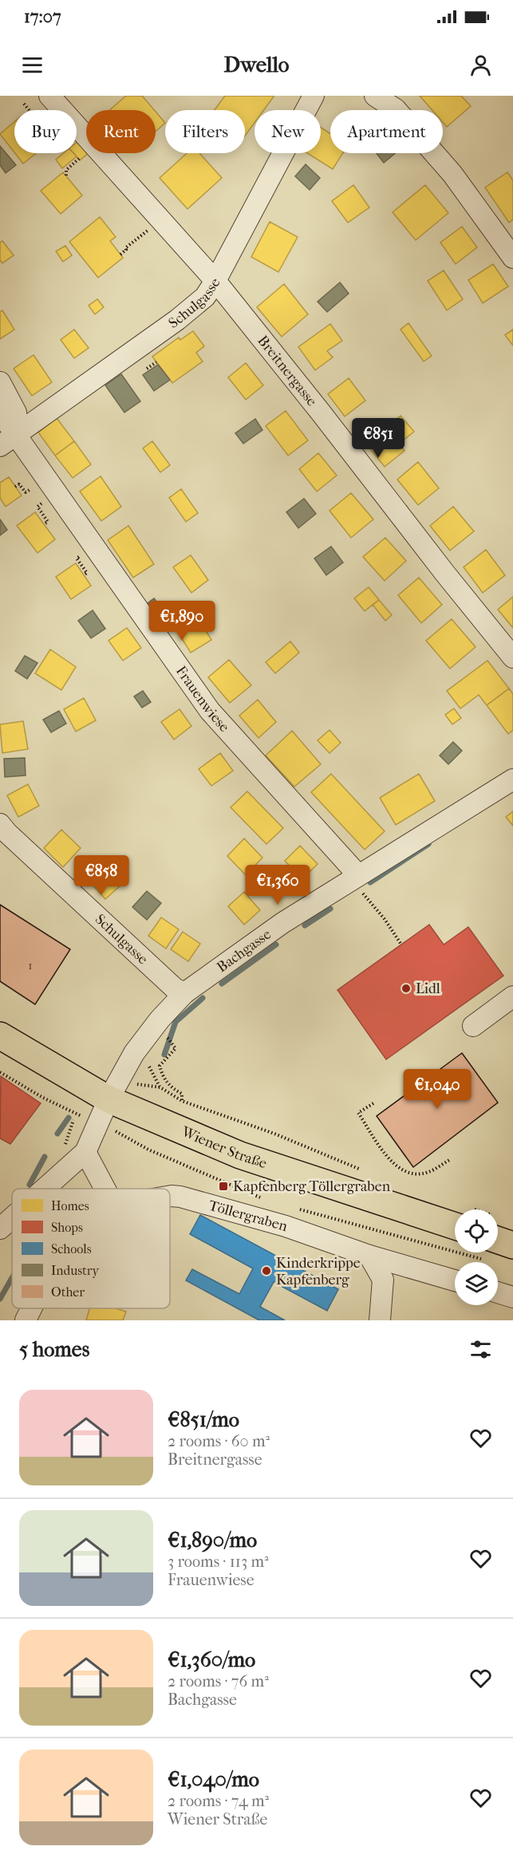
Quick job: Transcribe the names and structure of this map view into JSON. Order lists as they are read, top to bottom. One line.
{"streets":{"main road":["Wiener Straße"],"street":["Schulgasse","Breitnergasse","Frauenwiese","Bachgasse","Töllergraben"]},"crossings":[["Schulgasse","Breitnergasse"],["Schulgasse","Frauenwiese"],["Schulgasse","Bachgasse"],["Frauenwiese","Bachgasse"],["Bachgasse","Wiener Straße"]],"places":{"other":["Lidl","Kinderkrippe Kapfenberg"],"transit":["Kapfenberg Töllergraben"]},"house_numbers":["1"],"legend":["Homes","Shops","Schools","Industry","Other"],"page":{"status":"17:07","header":"Dwello","chip":["Buy","Rent","Filters","New","Apartment"],"price":["€851","€1,890","€858","€1,360","€1,040"],"heading":"5 homes","list":[{"name":"€851/mo","note":"2 rooms · 60 m² · Breitnergasse"},{"name":"€1,890/mo","note":"3 rooms · 113 m² · Frauenwiese"},{"name":"€1,360/mo","note":"2 rooms · 76 m² · Bachgasse"},{"name":"€1,040/mo","note":"2 rooms · 74 m² · Wiener Straße"}]}}
